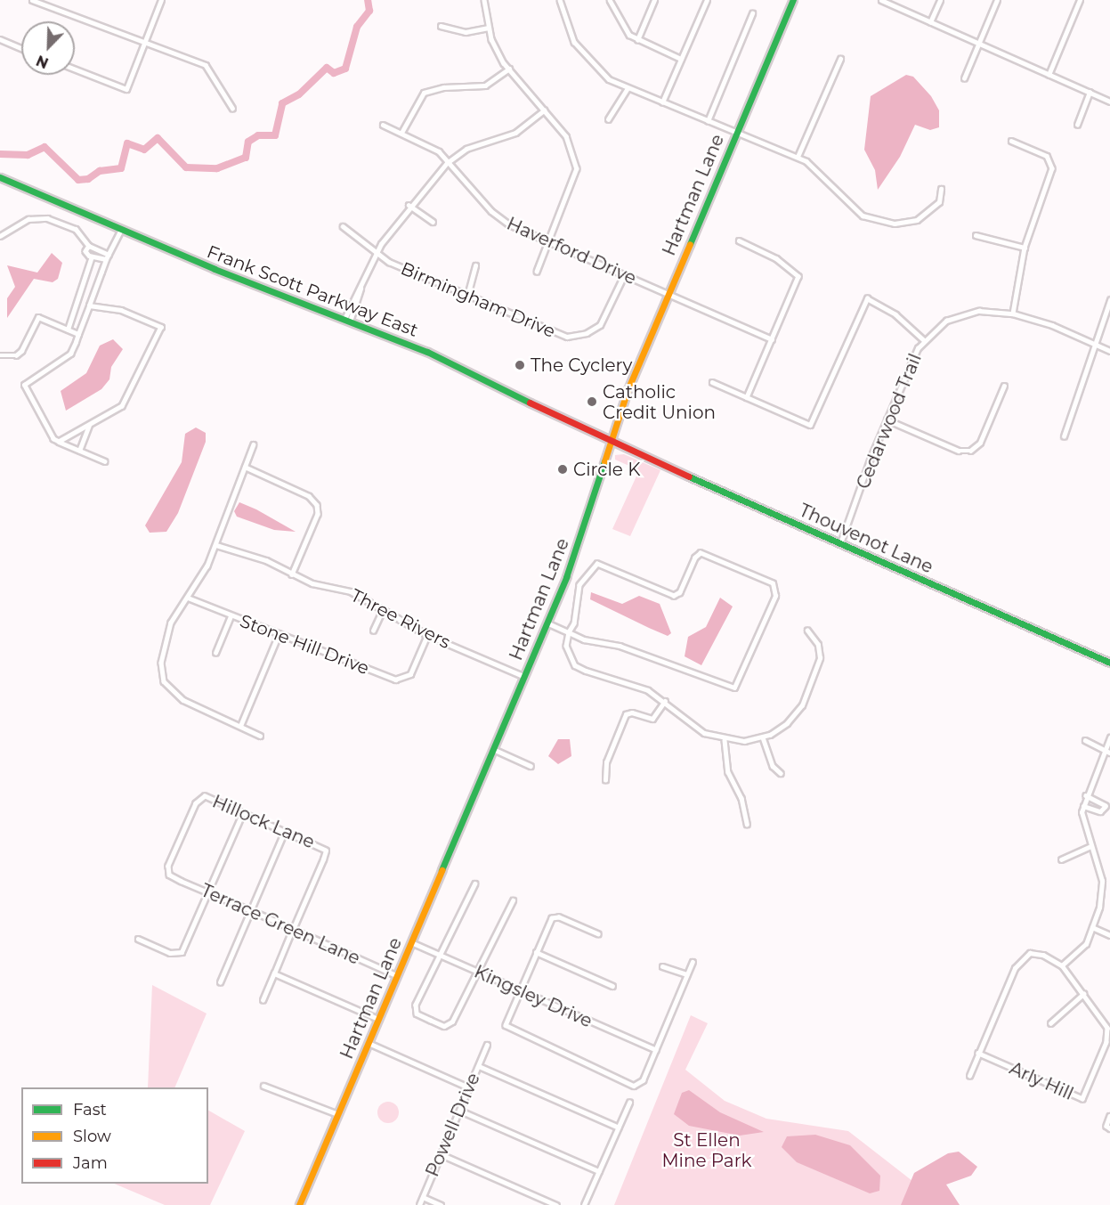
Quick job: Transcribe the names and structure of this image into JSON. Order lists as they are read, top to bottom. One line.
{"streets":{"street":["Hartman Lane","Haverford Drive","Frank Scott Parkway East","Birmingham Drive","Cedarwood Trail","Thouvenot Lane","Three Rivers","Stone Hill Drive","Hillock Lane","Terrace Green Lane","Kingsley Drive","Arly Hill","Powell Drive"]},"crossings":[["Hartman Lane","Haverford Drive"],["Hartman Lane","Frank Scott Parkway East"],["Hartman Lane","Thouvenot Lane"],["Hartman Lane","Three Rivers"],["Hartman Lane","Terrace Green Lane"],["Hartman Lane","Kingsley Drive"],["Haverford Drive","Birmingham Drive"],["Frank Scott Parkway East","Thouvenot Lane"],["Cedarwood Trail","Thouvenot Lane"],["Three Rivers","Stone Hill Drive"],["Hillock Lane","Terrace Green Lane"]],"parks":["St Ellen Mine Park"],"places":["The Cyclery","Catholic Credit Union","Circle K"],"legend":["Fast","Slow","Jam"],"north":"bottom left"}
